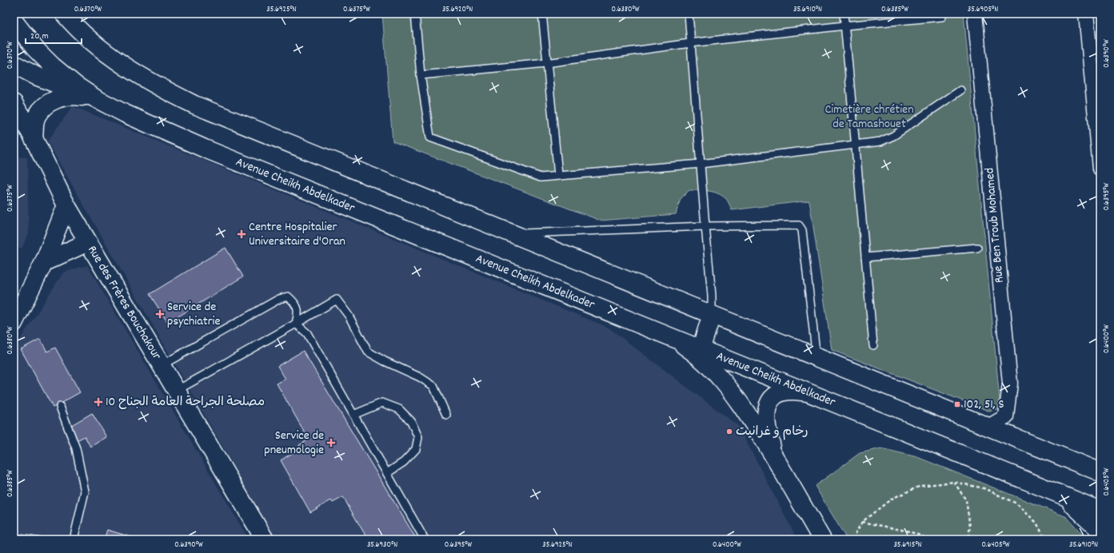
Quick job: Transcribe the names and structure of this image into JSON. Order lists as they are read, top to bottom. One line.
{"streets":{"main road":["Avenue Cheikh Abdelkader","Rue des Frères Bouchakour"],"street":["Rue Ben Troub Mohamed"]},"parks":["Cimetière chrétien de Tamashouet"],"places":{"health":["Centre Hospitalier Universitaire d'Oran","Service de psychiatrie","مصلحة الجراحة العامة الجناح 10","Service de pneumologie"],"transit":["102, 51, S"],"other":["رخام و غرانيت"]},"scale_bar":"20 m","coordinates":["0.6370°W","35.6925°N","0.6375°W","35.6920°N","0.6380°W","35.6910°N","0.6385°W","35.6905°N","0.6390°W","0.6395°W","0.6400°W","0.6405°W","35.6930°N","35.6915°N"]}
